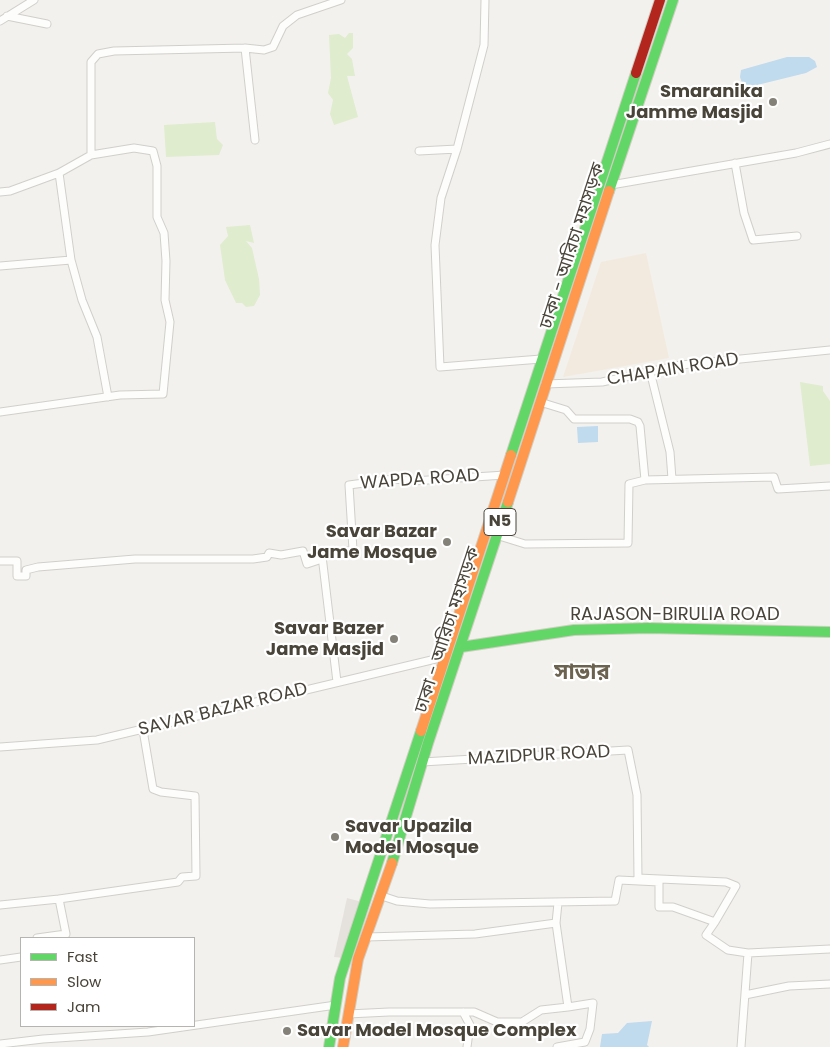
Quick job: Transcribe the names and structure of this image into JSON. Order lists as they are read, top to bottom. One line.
{"streets":{"main road":["ঢাকা - আরিচা মহাসড়ক","N5","RAJASON-BIRULIA ROAD"],"street":["CHAPAIN ROAD","WAPDA ROAD","SAVAR BAZAR ROAD","MAZIDPUR ROAD"]},"crossings":[["ঢাকা - আরিচা মহাসড়ক","CHAPAIN ROAD"],["ঢাকা - আরিচা মহাসড়ক","WAPDA ROAD"],["ঢাকা - আরিচা মহাসড়ক","RAJASON-BIRULIA ROAD"],["ঢাকা - আরিচা মহাসড়ক","SAVAR BAZAR ROAD"],["ঢাকা - আরিচা মহাসড়ক","MAZIDPUR ROAD"]],"districts":["সাভার"],"places":["Smaranika Jamme Masjid","Savar Bazar Jame Mosque","Savar Bazer Jame Masjid","Savar Upazila Model Mosque","Savar Model Mosque Complex"],"legend":["Fast","Slow","Jam"]}
